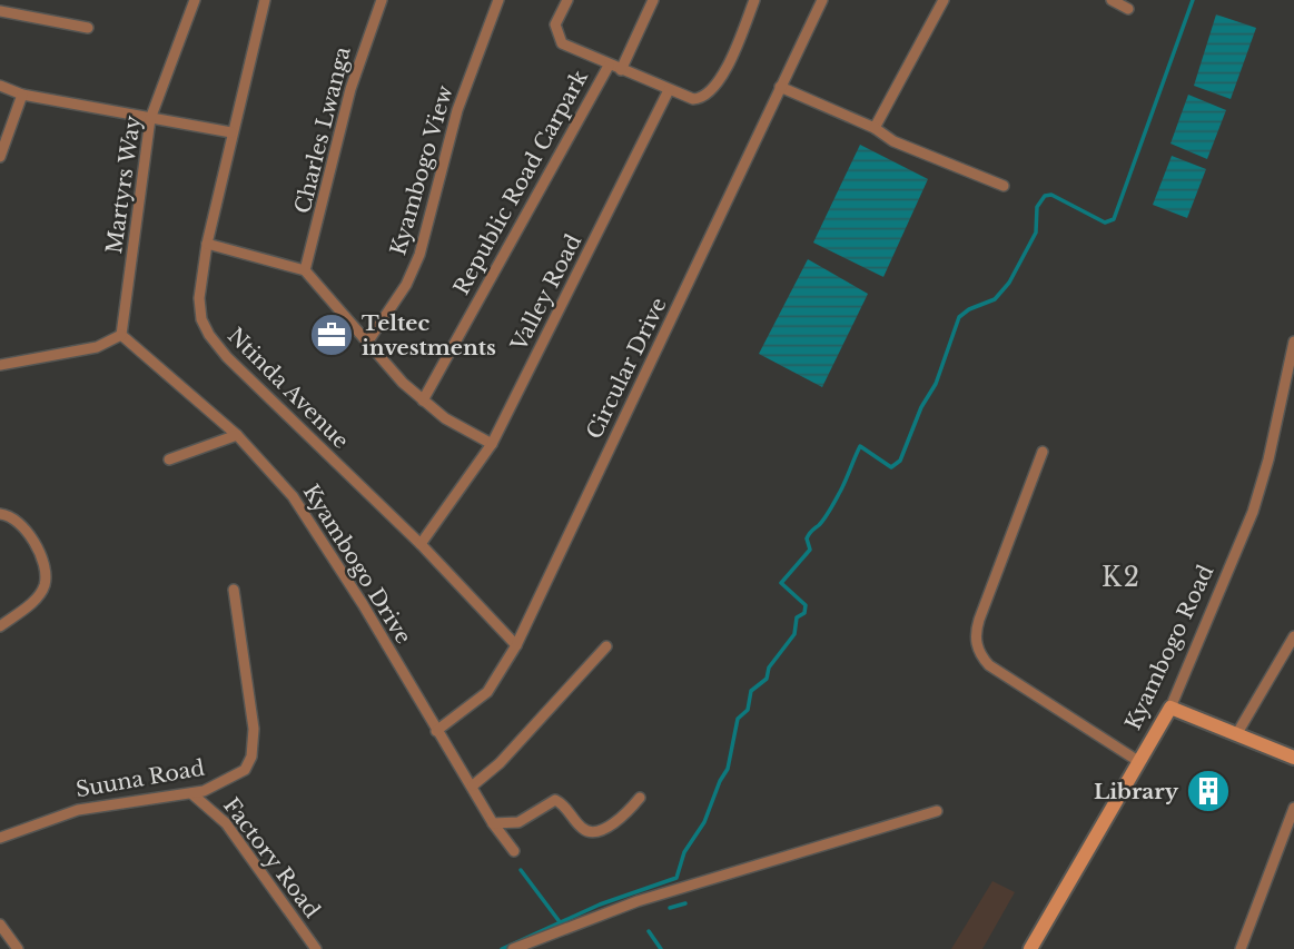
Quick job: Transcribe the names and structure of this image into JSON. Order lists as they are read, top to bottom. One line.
{"streets":{"street":["Charles Lwanga","Kyambogo View","Republic Road Carpark","Martyrs Way","Valley Road","Circular Drive","Ntinda Avenue","Kyambogo Drive","Kyambogo Road","Suuna Road","Factory Road"]},"crossings":[["Martyrs Way","Kyambogo Drive"],["Valley Road","Ntinda Avenue"],["Circular Drive","Ntinda Avenue"],["Circular Drive","Kyambogo Drive"],["Suuna Road","Factory Road"]],"districts":["K2"],"places":{"office":["Teltec investments"],"building":["Library"]}}
